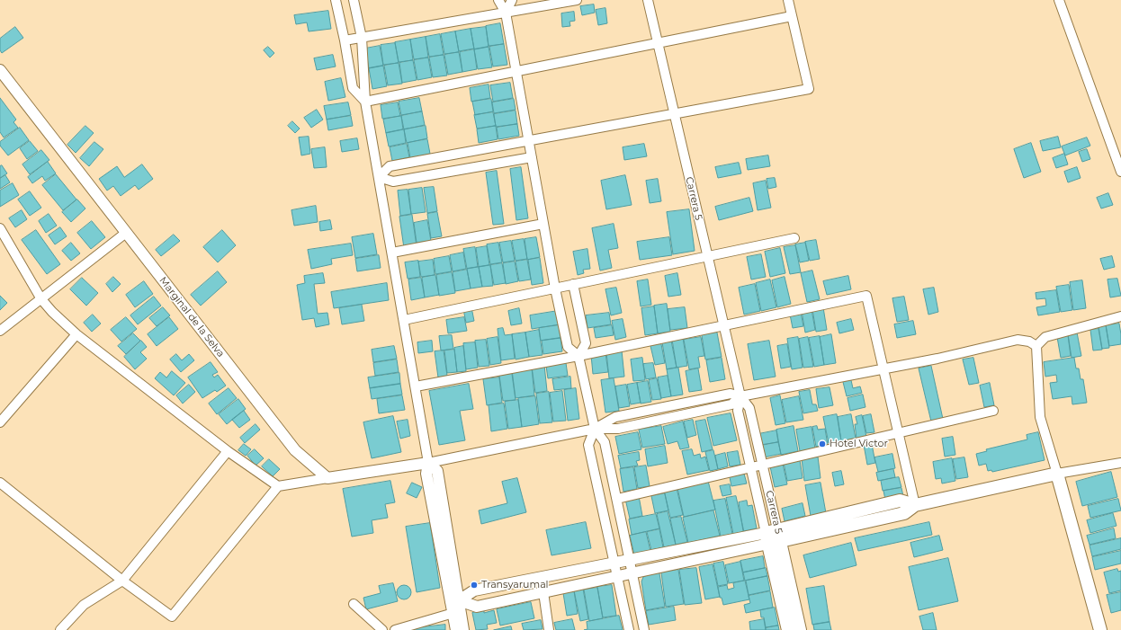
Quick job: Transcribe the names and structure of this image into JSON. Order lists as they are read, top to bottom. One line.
{"streets":{"main road":["Carrera 5"],"street":["Marginal de la Selva"]},"places":["Hotel Victor","Transyarumal"]}
